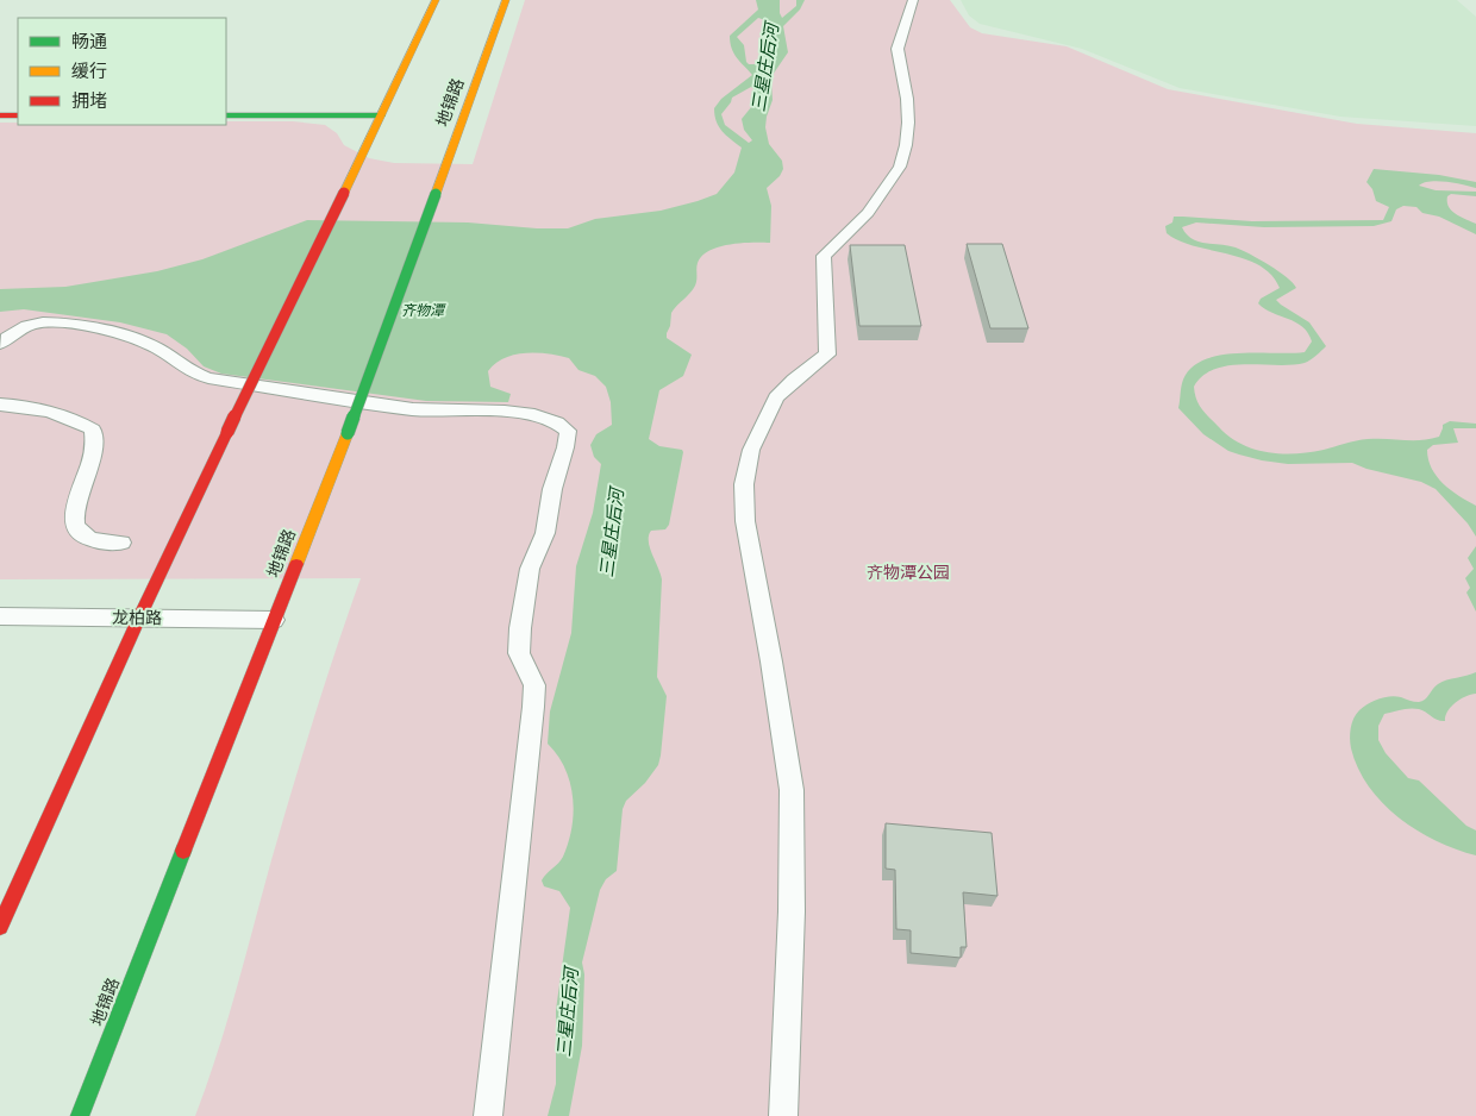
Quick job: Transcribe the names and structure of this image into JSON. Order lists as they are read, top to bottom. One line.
{"streets":{"street":["地锦路"],"lane":["龙柏路"]},"crossings":[["地锦路","龙柏路"]],"water":["三星庄后河","齐物潭"],"parks":["齐物潭公园"],"legend":["畅通","缓行","拥堵"]}
